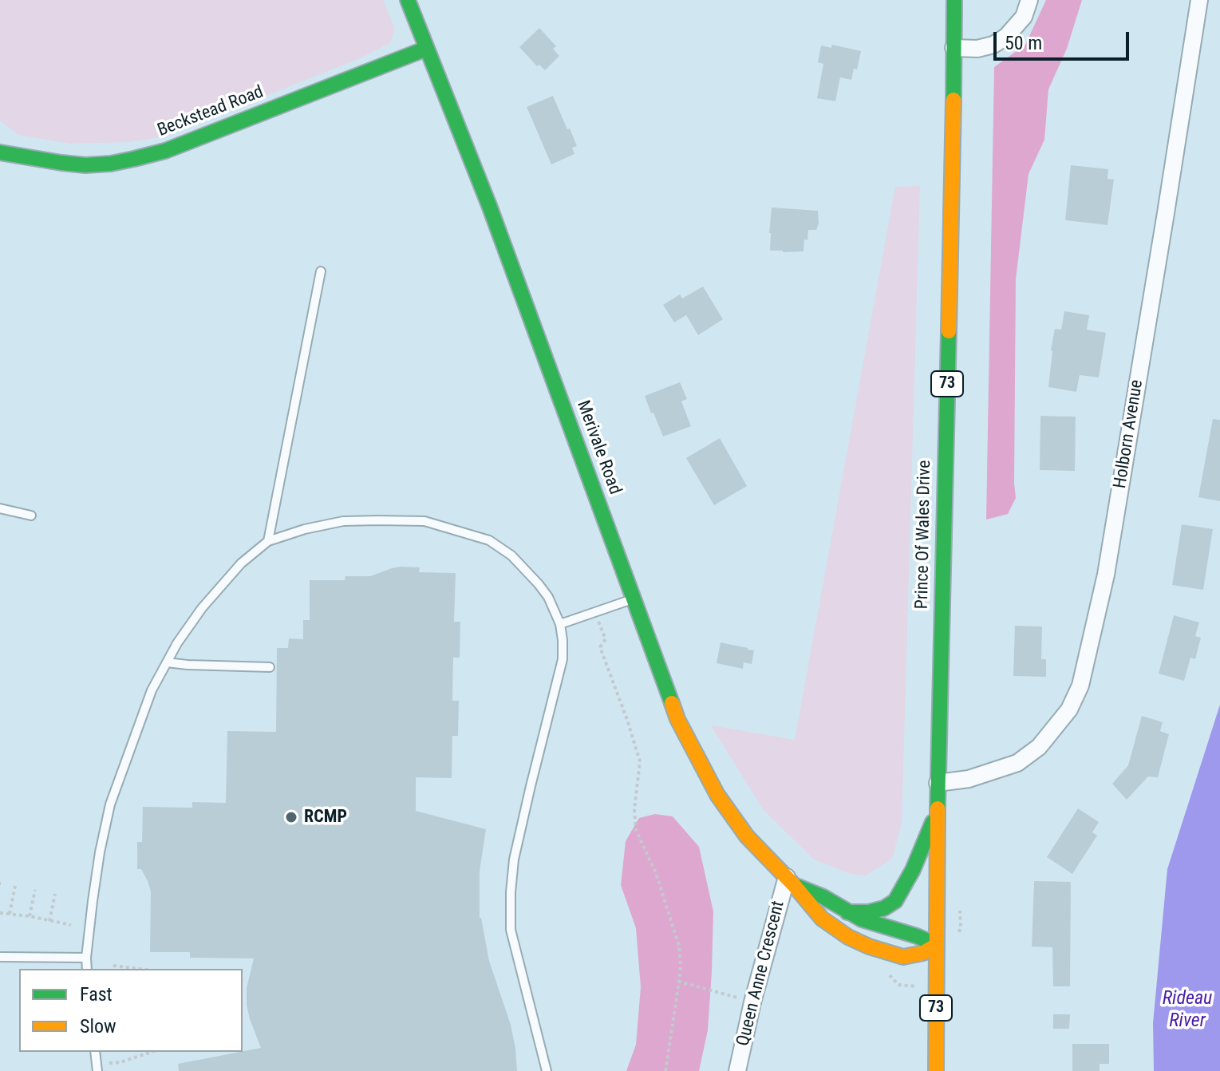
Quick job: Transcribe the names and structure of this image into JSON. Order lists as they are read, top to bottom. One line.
{"streets":{"main road":["Beckstead Road","73","Merivale Road","Prince Of Wales Drive"],"street":["Holborn Avenue","Queen Anne Crescent"]},"crossings":[["Beckstead Road","Merivale Road"],["Holborn Avenue","Prince Of Wales Drive"],["Merivale Road","Prince Of Wales Drive"],["Merivale Road","Queen Anne Crescent"]],"water":["Rideau River"],"places":["RCMP"],"legend":["Fast","Slow"],"scale_bar":"50 m"}
